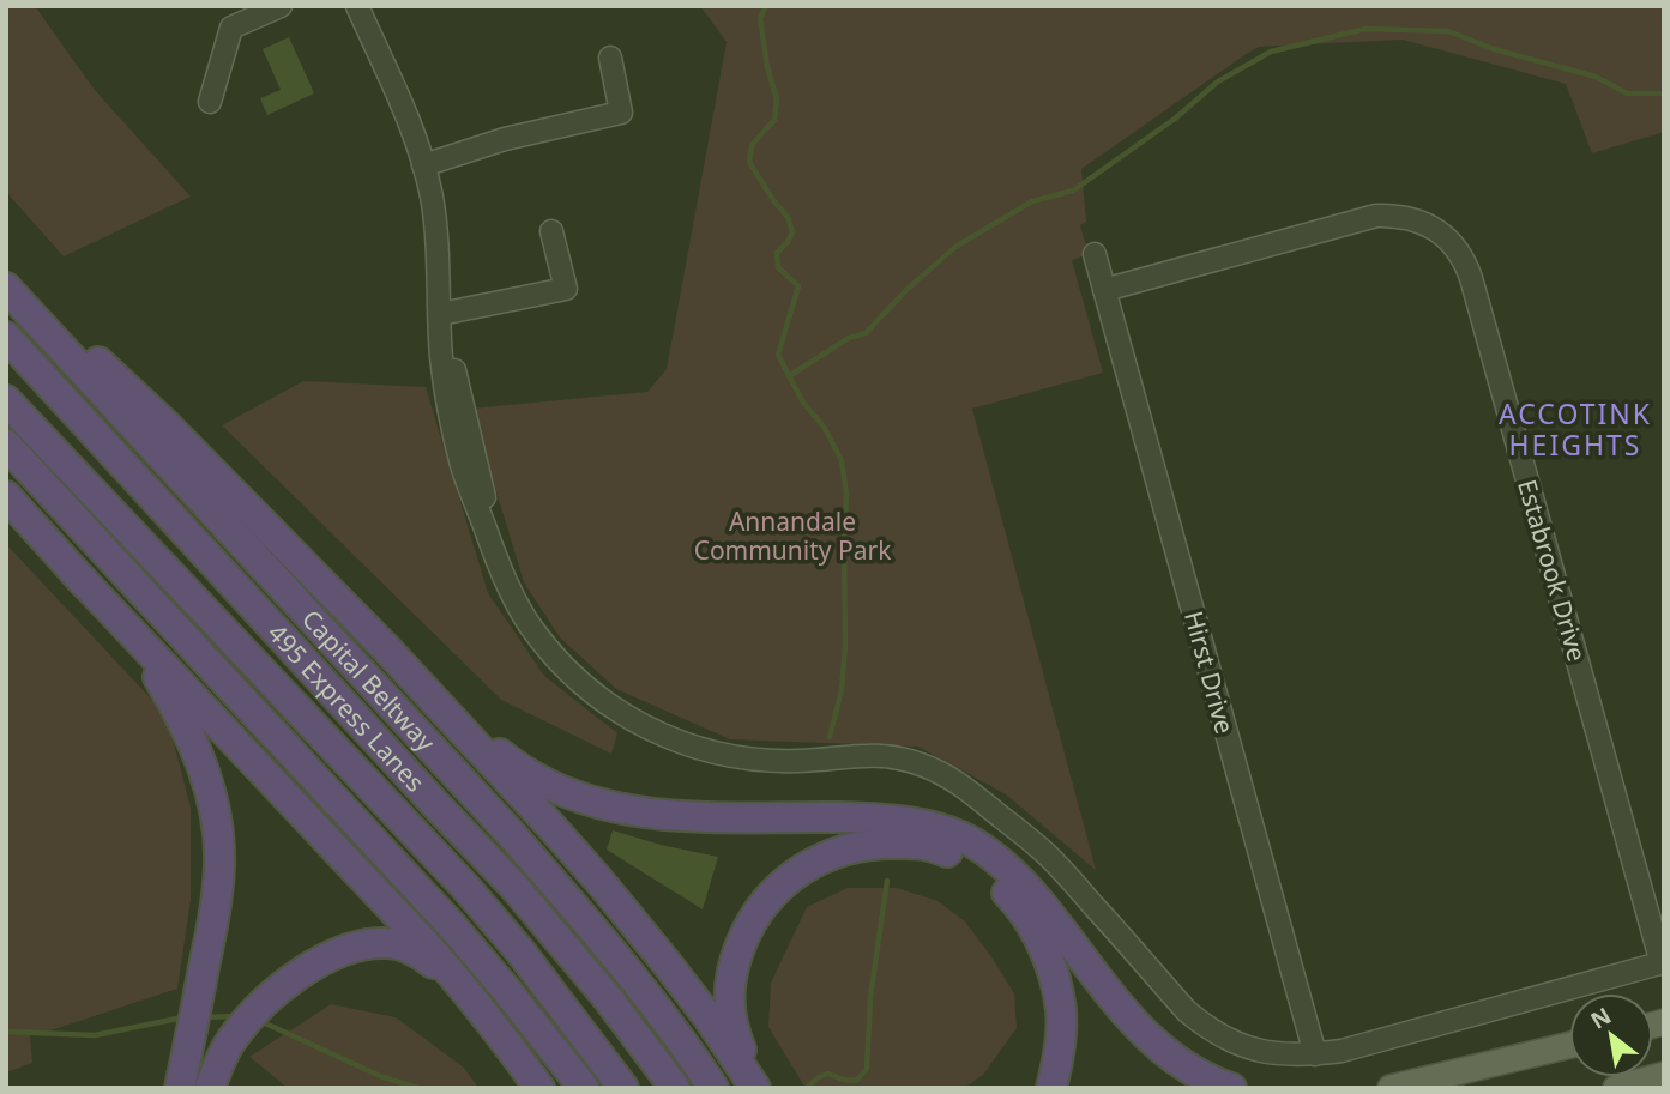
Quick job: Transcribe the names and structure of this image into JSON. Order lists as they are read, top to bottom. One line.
{"streets":{"highway":["Capital Beltway","495 Express Lanes"],"street":["Estabrook Drive","Hirst Drive"]},"crossings":[["Estabrook Drive","Hirst Drive"]],"districts":["ACCOTINK HEIGHTS"],"parks":["Annandale Community Park"],"north":"top left"}
